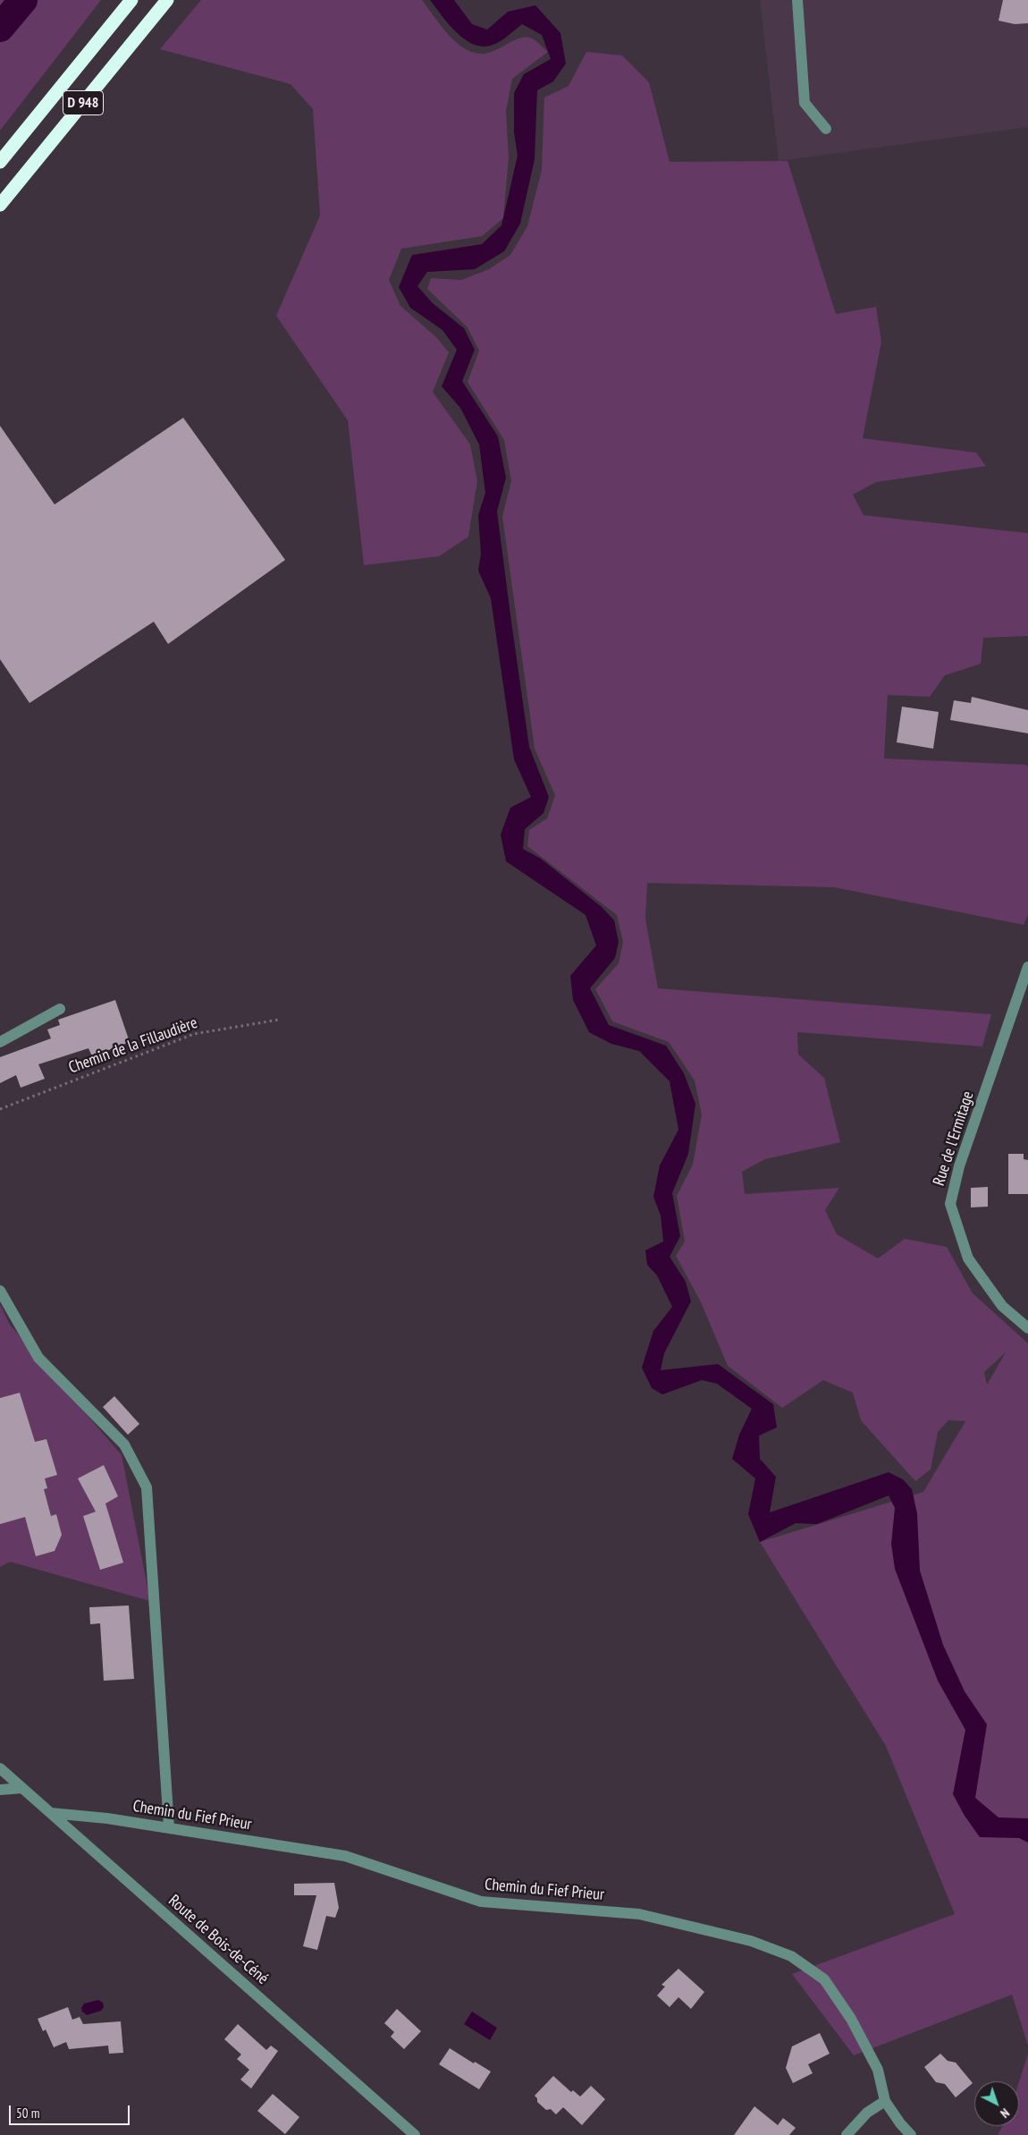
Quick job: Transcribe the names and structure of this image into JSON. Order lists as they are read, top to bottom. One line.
{"streets":{"highway":["D 948"],"street":["Rue de l'Ermitage","Chemin du Fief Prieur","Route de Bois-de-Céné"],"path":["Chemin de la Fillaudière"]},"crossings":[["Chemin du Fief Prieur","Route de Bois-de-Céné"]],"scale_bar":"50 m","north":"bottom right"}
